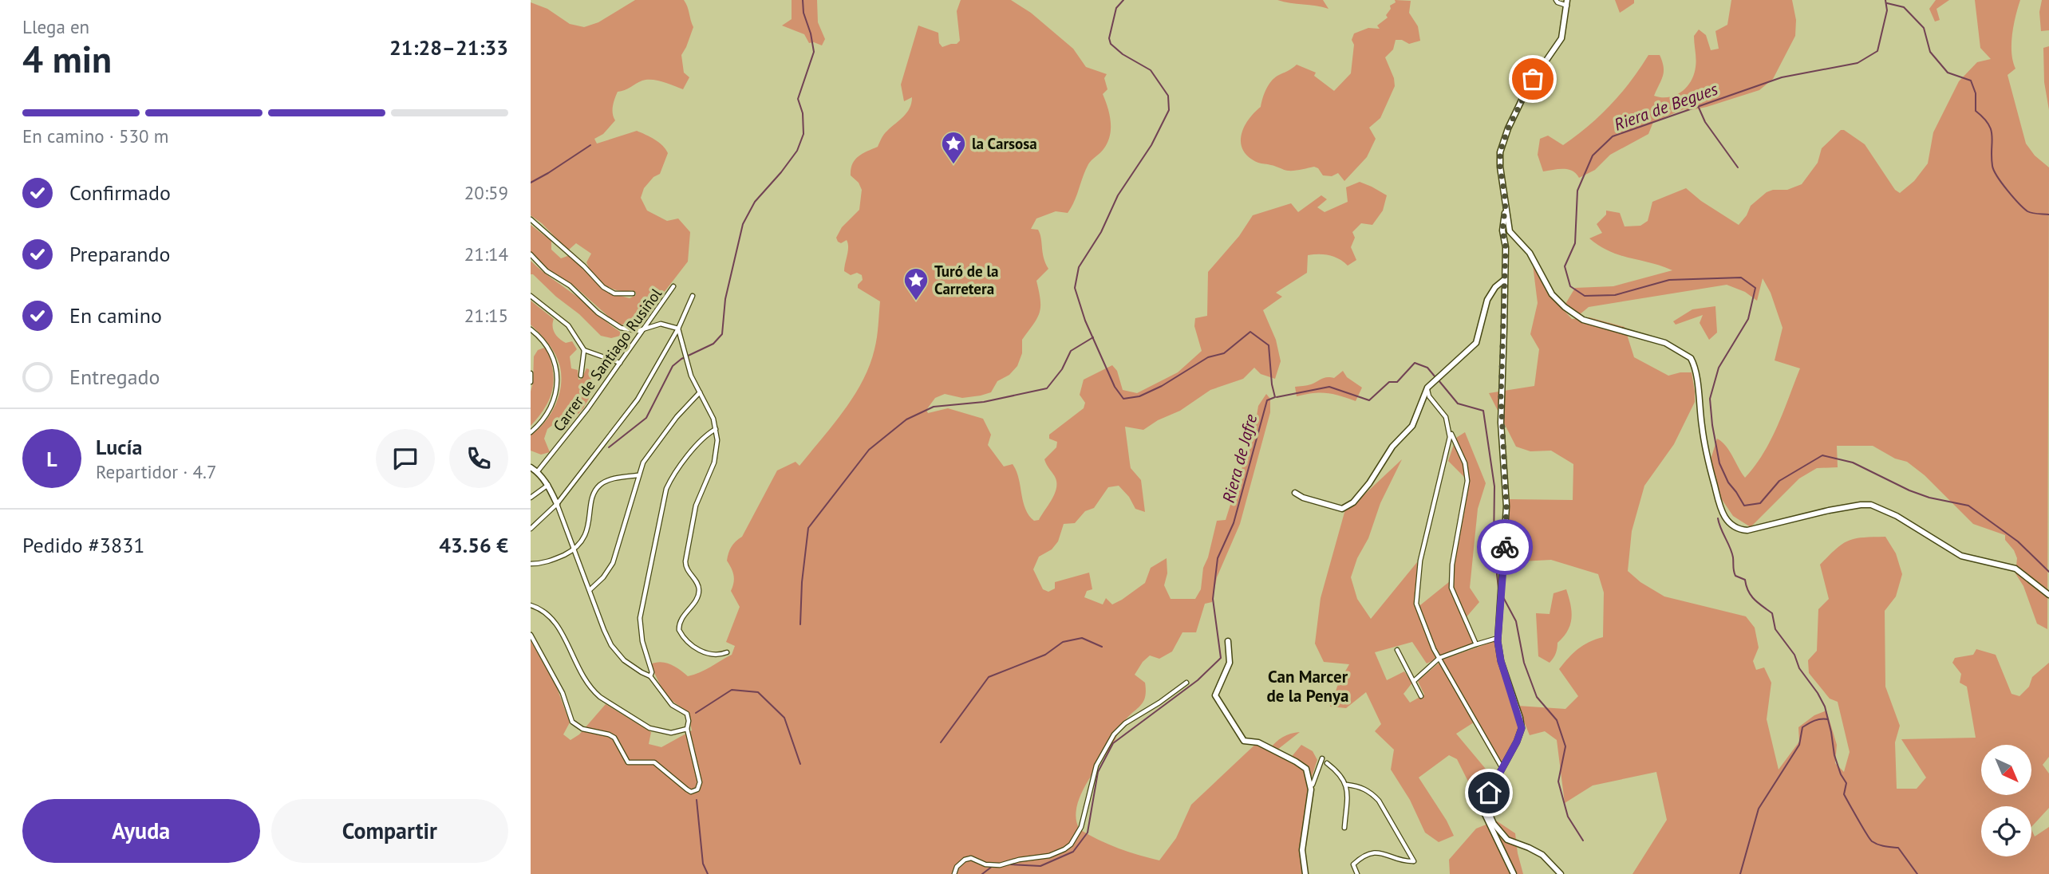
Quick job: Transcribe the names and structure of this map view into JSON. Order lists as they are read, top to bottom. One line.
{"streets":{"street":["Carrer de Santiago Rusiñol"]},"districts":["Can Marcer de la Penya"],"water":["Riera de Begues","Riera de Jafre"],"places":{"place":["la Carsosa","Turó de la Carretera"]},"north":"bottom right","page":{"heading":["4 min","Llega en","21:28–21:33"],"panel":["Lucía","Repartidor · 4.7","Pedido #3831","43.56 €"],"bar":"En camino · 530 m","list":[["Confirmado","20:59"],["Preparando","21:14"],["En camino","21:15"],"Entregado"],"round":"L","buttons":["Ayuda","Compartir"]}}
